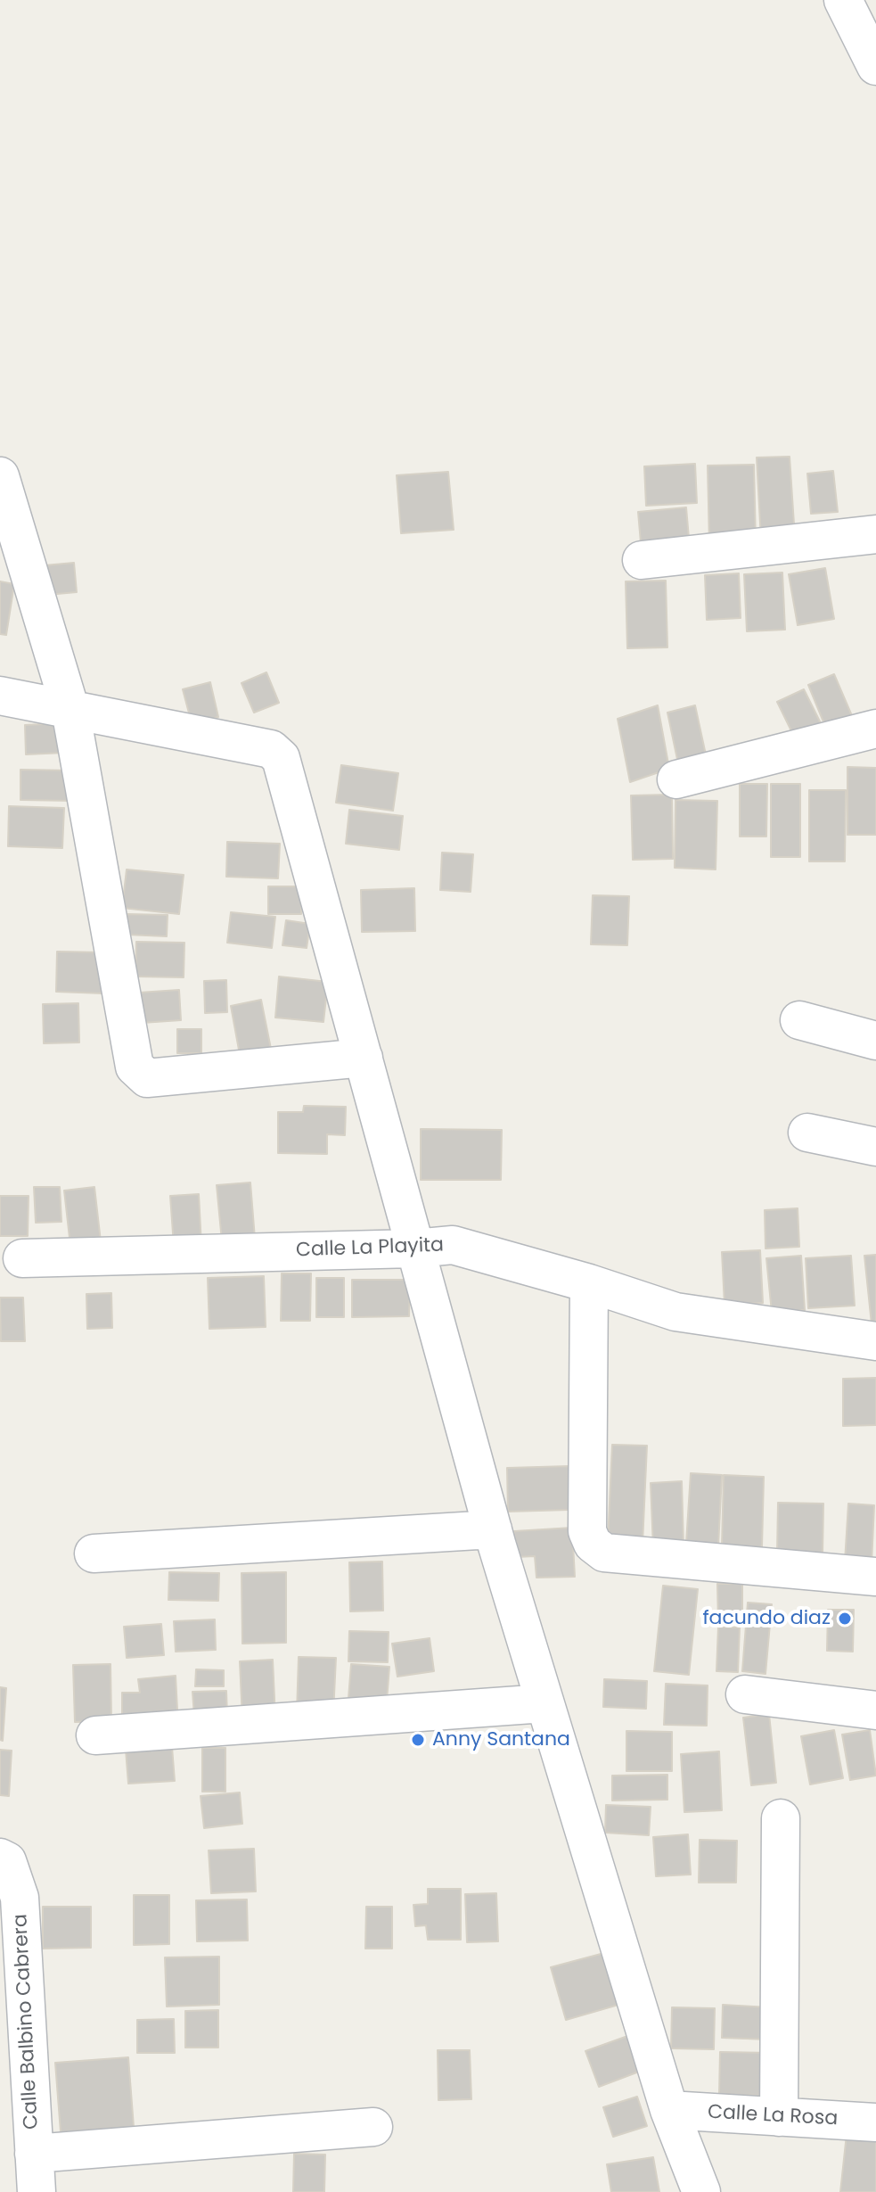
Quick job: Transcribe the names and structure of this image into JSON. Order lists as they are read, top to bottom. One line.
{"streets":{"street":["Calle La Playita","Calle Balbino Cabrera","Calle La Rosa"]},"places":["facundo diaz","Anny Santana"]}
